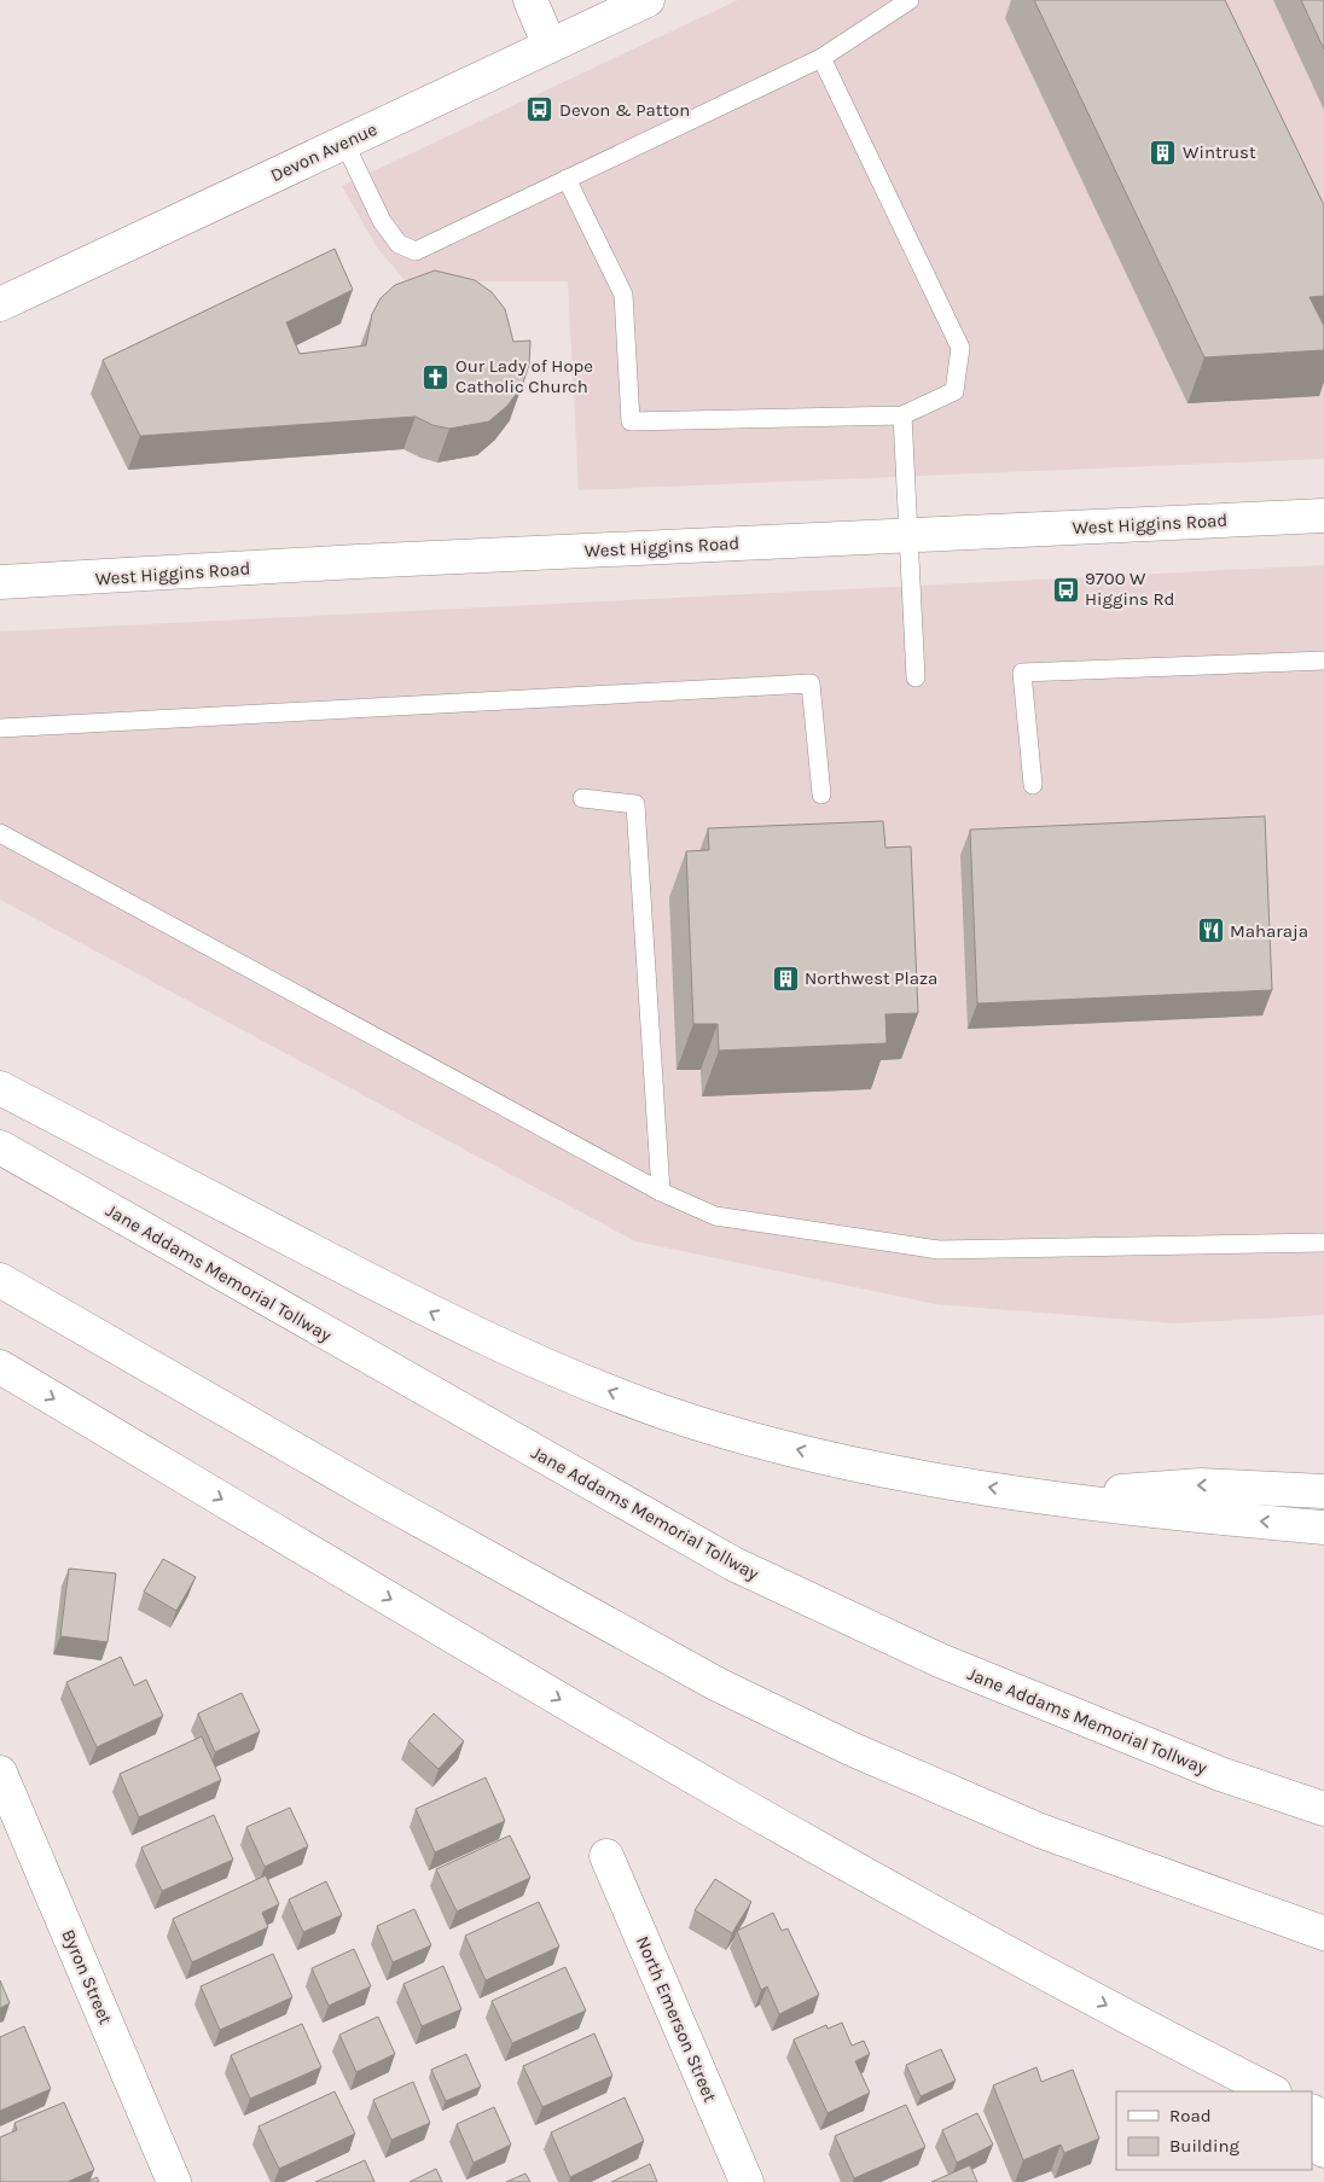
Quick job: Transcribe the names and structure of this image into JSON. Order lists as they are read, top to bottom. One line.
{"streets":{"main road":["Devon Avenue","West Higgins Road","Jane Addams Memorial Tollway","Byron Street","North Emerson Street"]},"places":{"bus stop":["Devon & Patton","9700 W Higgins Rd"],"building":["Wintrust","Northwest Plaza"],"church":["Our Lady of Hope Catholic Church"],"restaurant":["Maharaja"]},"legend":["Road","Building"]}
